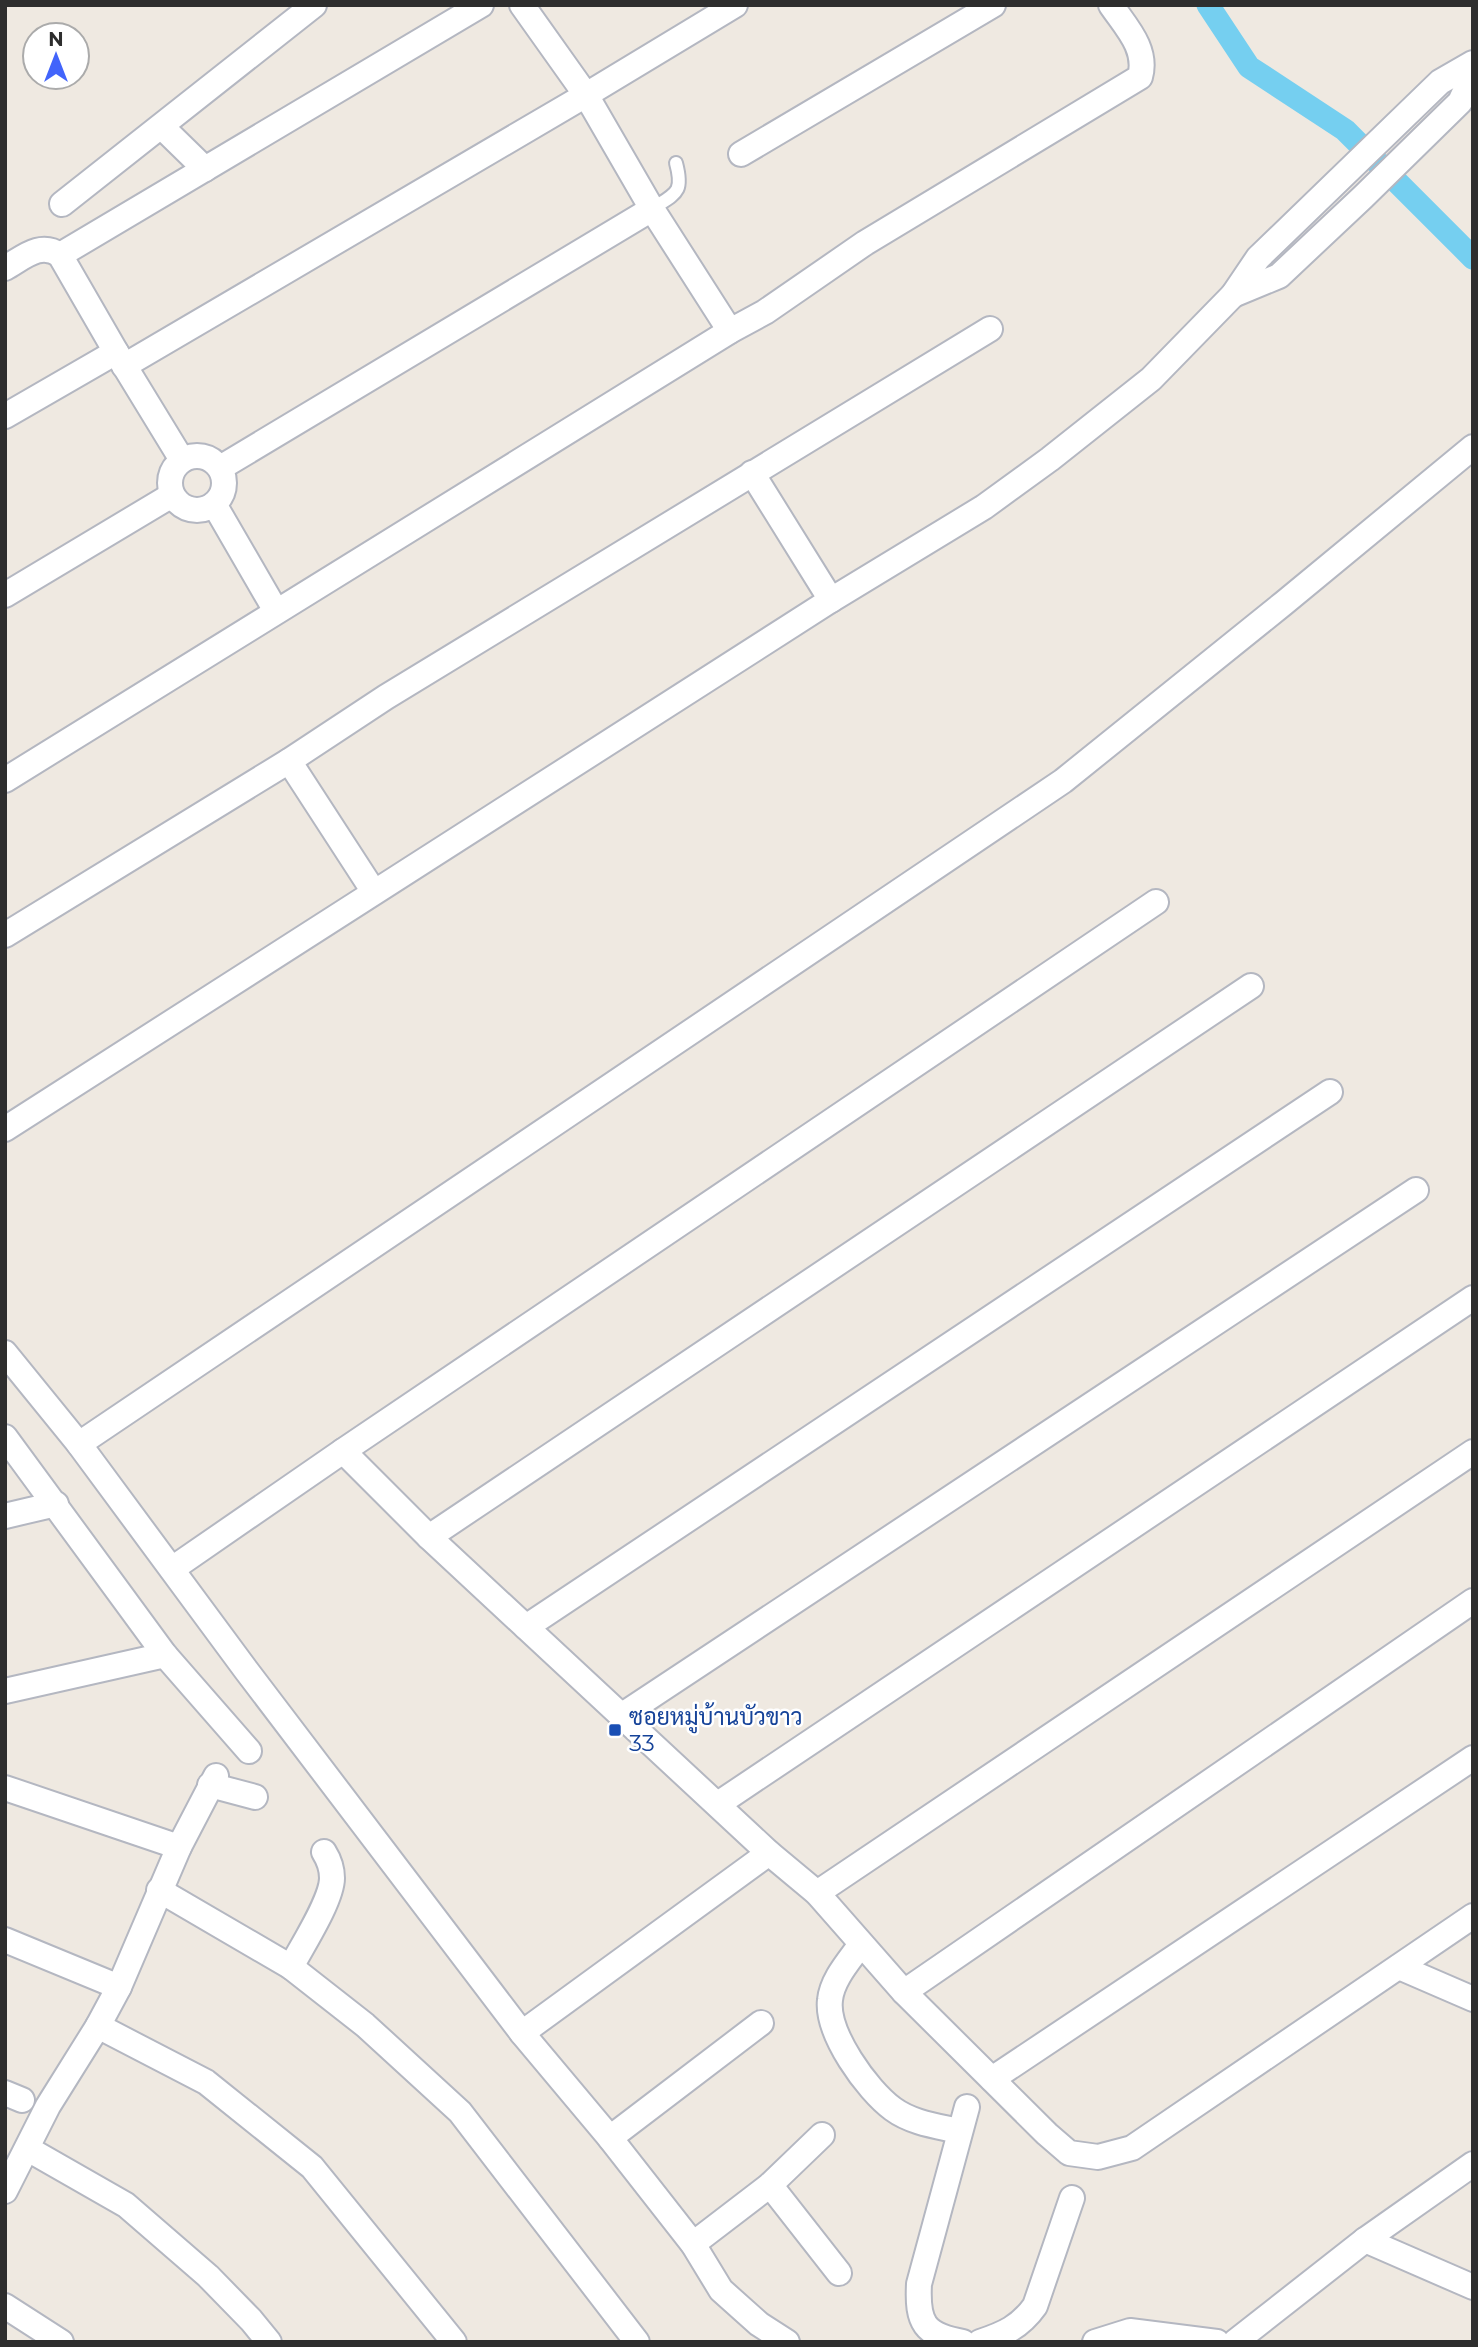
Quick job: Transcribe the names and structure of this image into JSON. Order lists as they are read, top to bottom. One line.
{"places":{"transit":["ซอยหมู่บ้านบัวขาว 33"]},"north":"top"}
